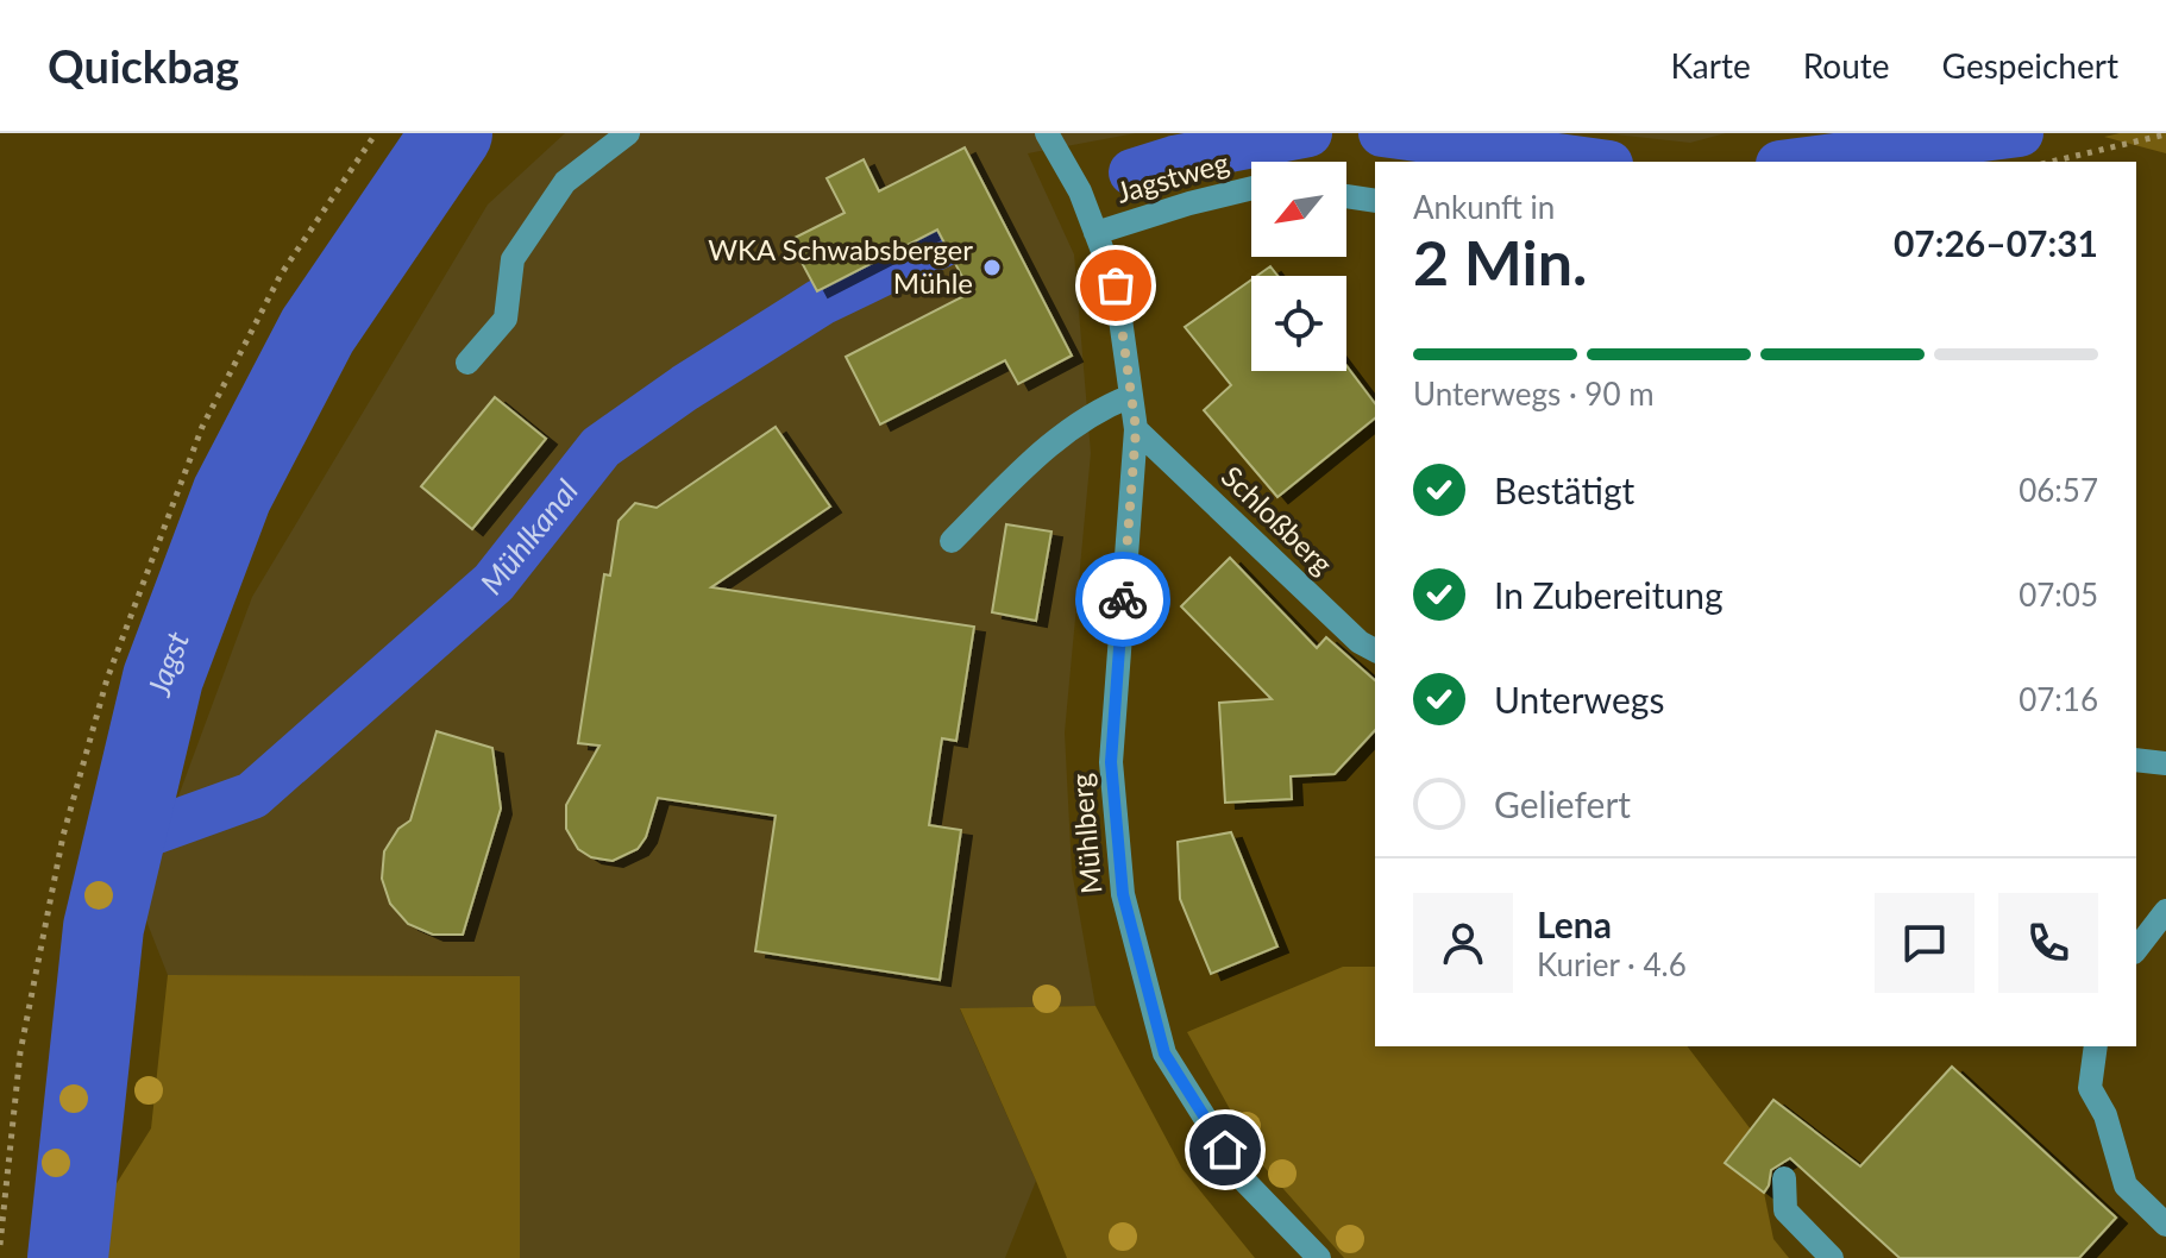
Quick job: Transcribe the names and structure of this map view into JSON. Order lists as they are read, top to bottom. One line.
{"streets":{"street":["Jagstweg","Schloßberg","Mühlberg"]},"crossings":[["Jagstweg","Mühlberg"],["Schloßberg","Mühlberg"]],"water":["Mühlkanal","Jagst"],"places":["WKA Schwabsberger Mühle"],"north":"bottom left","page":{"header":"Quickbag","nav":["Karte","Route","Gespeichert"],"heading":["2 Min.","Ankunft in","07:26–07:31"],"panel":["Lena","Kurier · 4.6"],"bar":"Unterwegs · 90 m","list":[["Bestätigt","06:57"],["In Zubereitung","07:05"],["Unterwegs","07:16"],"Geliefert"]}}
